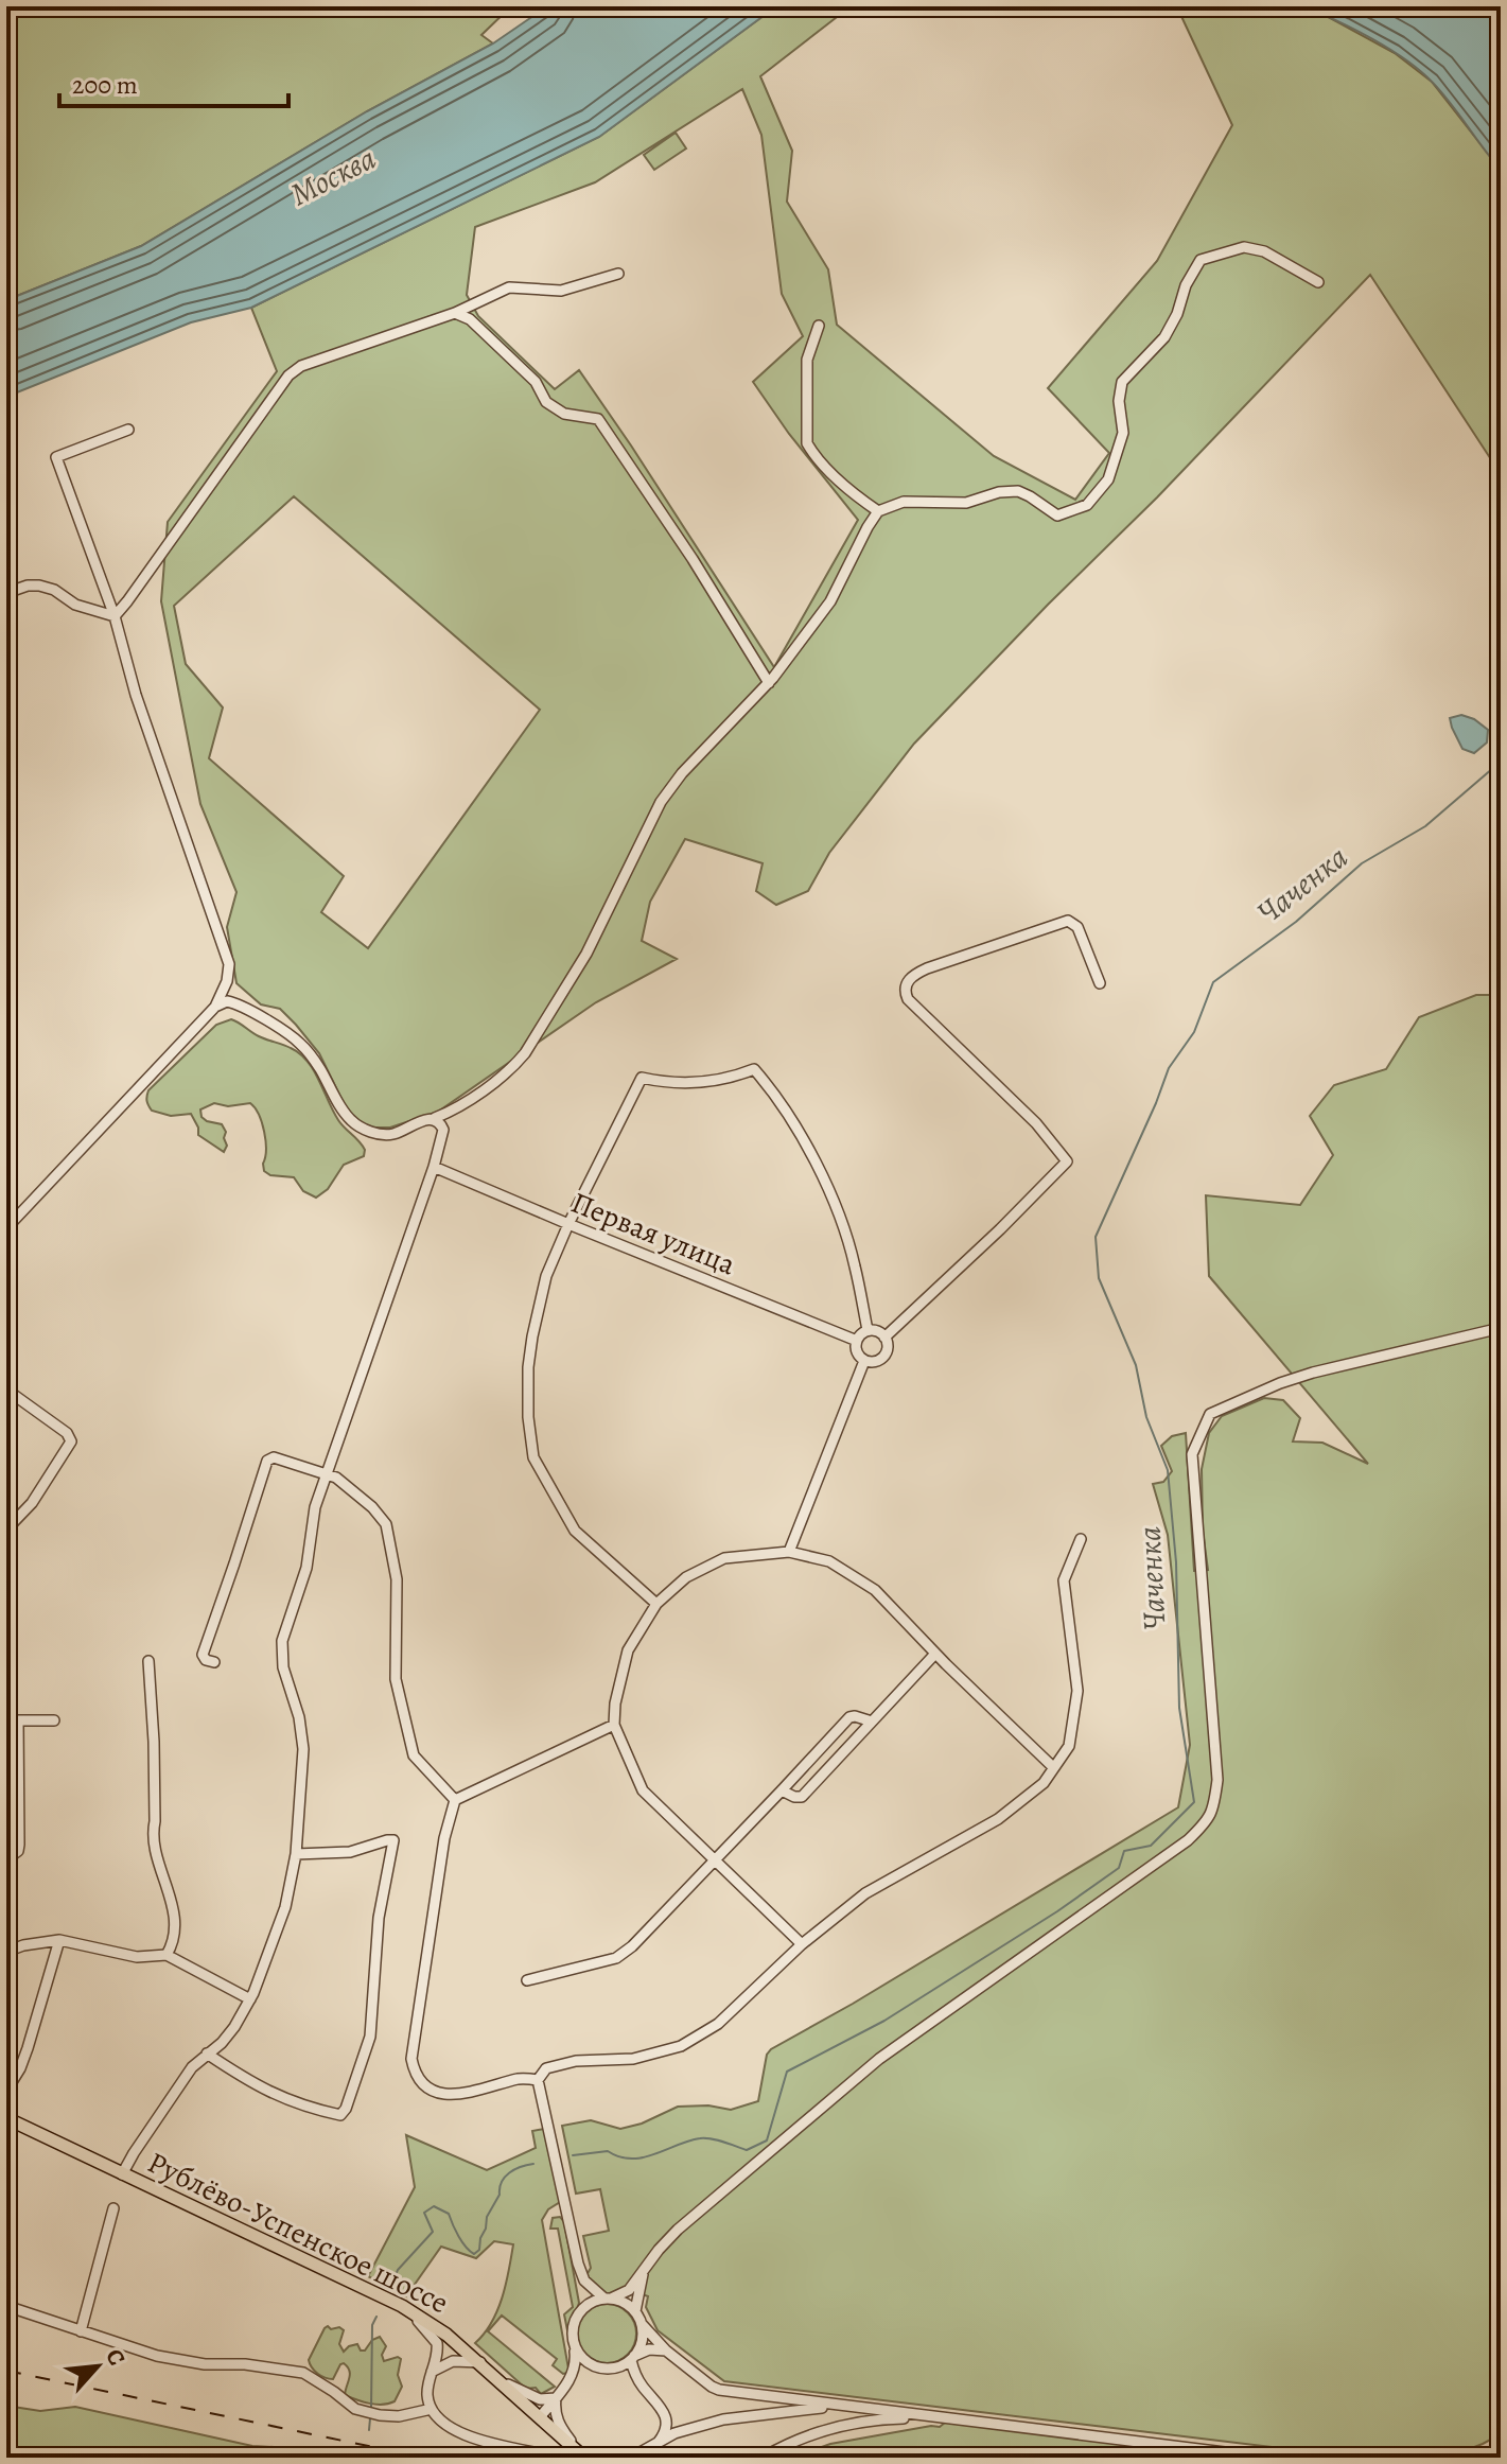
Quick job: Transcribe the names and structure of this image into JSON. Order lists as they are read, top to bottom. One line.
{"streets":{"main road":["Рублёво-Успенское шоссе"],"street":["Первая улица"]},"water":["Москва","Чаченка"],"scale_bar":"200 m","north":"top right"}
